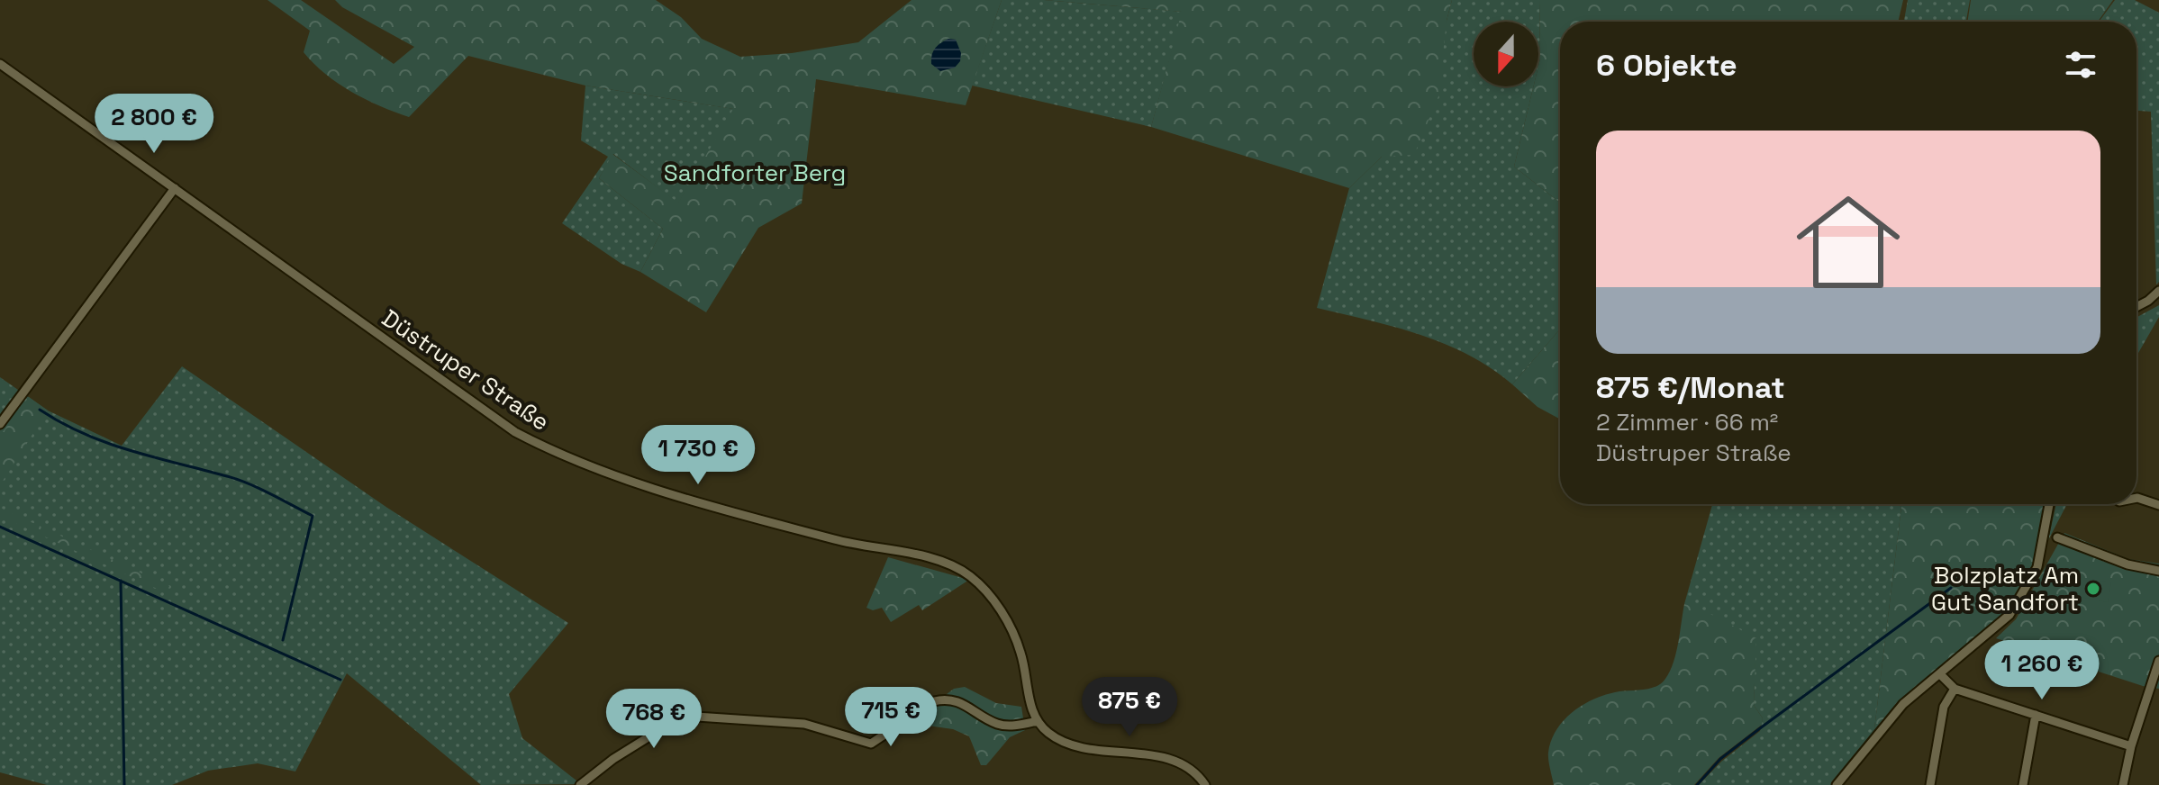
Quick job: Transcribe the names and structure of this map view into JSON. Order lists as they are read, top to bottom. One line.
{"streets":{"street":["Düstruper Straße"]},"parks":["Sandforter Berg"],"places":["Bolzplatz Am Gut Sandfort"],"north":"bottom","page":{"heading":"6 Objekte","price":["2 800 €","1 730 €","1 260 €","875 €","715 €","768 €"],"list":[{"name":"875 €/Monat","note":"2 Zimmer · 66 m² · Düstruper Straße"}]}}
